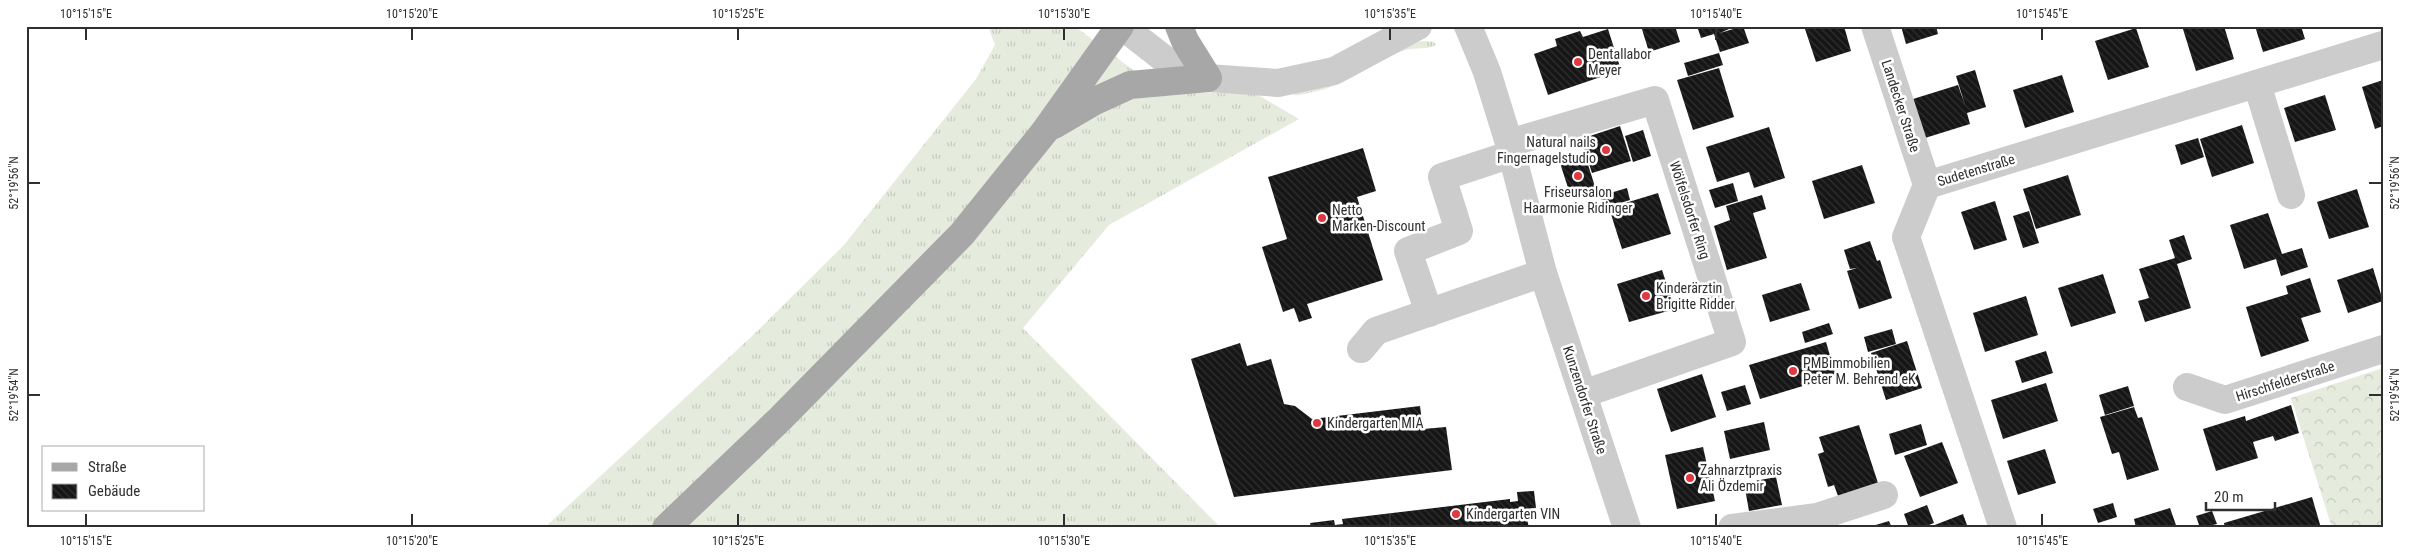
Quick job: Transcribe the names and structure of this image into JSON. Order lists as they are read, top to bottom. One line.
{"streets":{"street":["Landecker Straße","Sudetenstraße","Wölfelsdorfer Ring","Hirschfelderstraße","Kunzendorfer Straße"]},"crossings":[["Landecker Straße","Sudetenstraße"],["Wölfelsdorfer Ring","Kunzendorfer Straße"]],"places":["Dentallabor Meyer","Natural nails Fingernagelstudio","Friseursalon Haarmonie Ridinger","Netto Marken-Discount","Kinderärztin Brigitte Ridder","PMBimmobilien Peter M. Behrend eK","Kindergarten MIA","Zahnarztpraxis Ali Özdemir","Kindergarten VIN"],"legend":["Straße","Gebäude"],"scale_bar":"20 m","coordinates":["10°15'15\"E","10°15'20\"E","10°15'25\"E","10°15'30\"E","10°15'35\"E","10°15'40\"E","10°15'45\"E","52°19'56\"N","52°19'54\"N"]}
